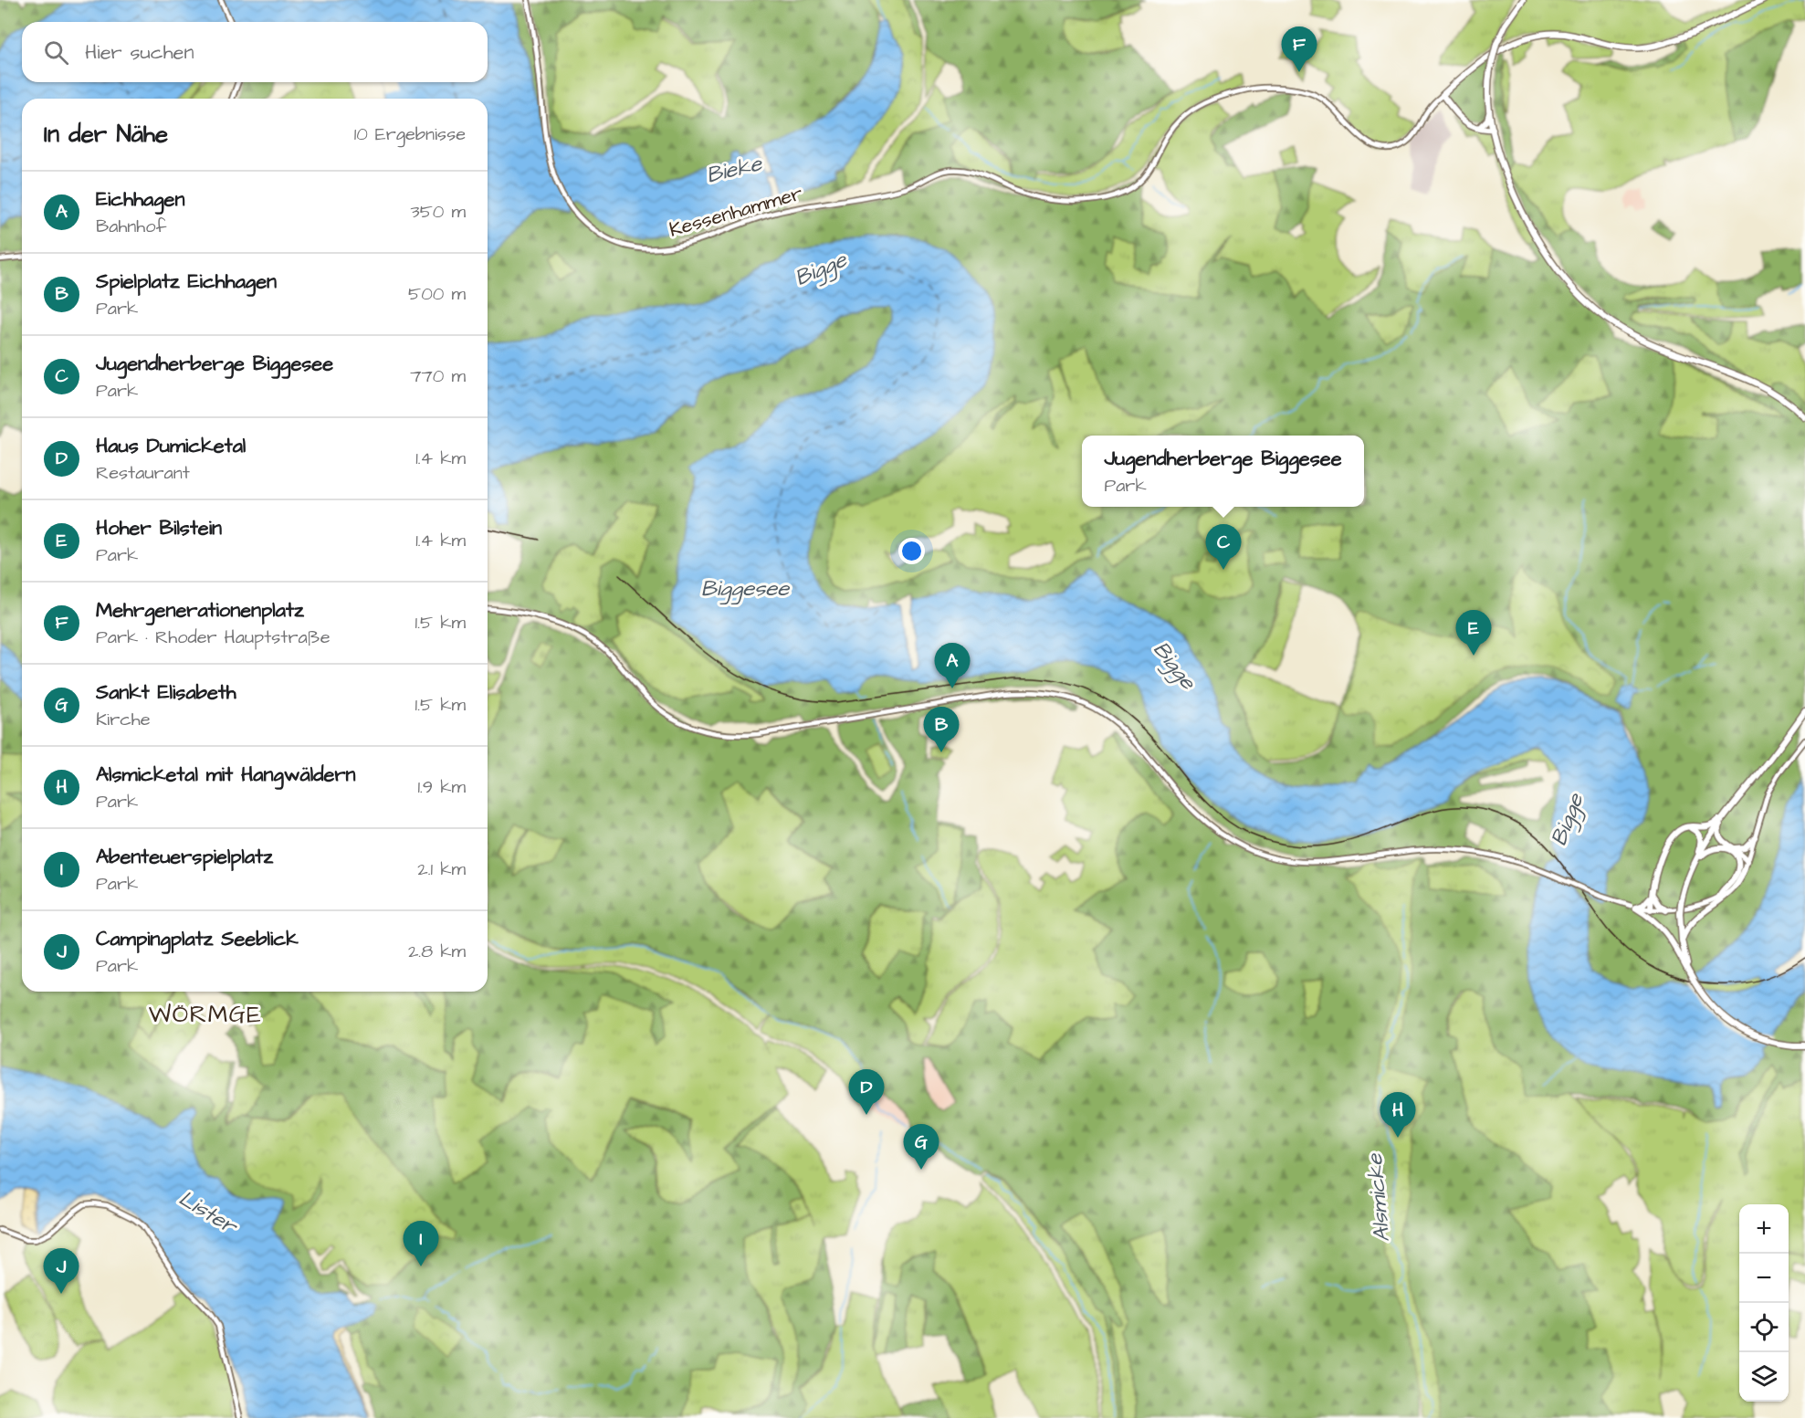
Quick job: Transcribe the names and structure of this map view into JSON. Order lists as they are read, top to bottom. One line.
{"streets":{"main road":["Kessenhammer"]},"districts":["WÖRMGE"],"water":["Bieke","Bigge","Biggesee","Alsmicke","Lister"],"page":{"search":"Hier suchen","pins":["F","C","E","A","B","D","H","G","I","J"],"heading":["In der Nähe","10 Ergebnisse"],"list":[{"mark":"A","name":"Eichhagen","note":"Bahnhof","value":"350 m"},{"mark":"B","name":"Spielplatz Eichhagen","note":"Park","value":"500 m"},{"mark":"C","name":"Jugendherberge Biggesee","note":"Park","value":"770 m"},{"mark":"D","name":"Haus Dumicketal","note":"Restaurant","value":"1.4 km"},{"mark":"E","name":"Hoher Bilstein","note":"Park","value":"1.4 km"},{"mark":"F","name":"Mehrgenerationenplatz","note":"Park · Rhoder Hauptstraße","value":"1.5 km"},{"mark":"G","name":"Sankt Elisabeth","note":"Kirche","value":"1.5 km"},{"mark":"H","name":"Alsmicketal mit Hangwäldern","note":"Park","value":"1.9 km"},{"mark":"I","name":"Abenteuerspielplatz","note":"Park","value":"2.1 km"},{"mark":"J","name":"Campingplatz Seeblick","note":"Park","value":"2.8 km"}],"popup":["Jugendherberge Biggesee","Park"],"map_buttons":["+","−"]}}
